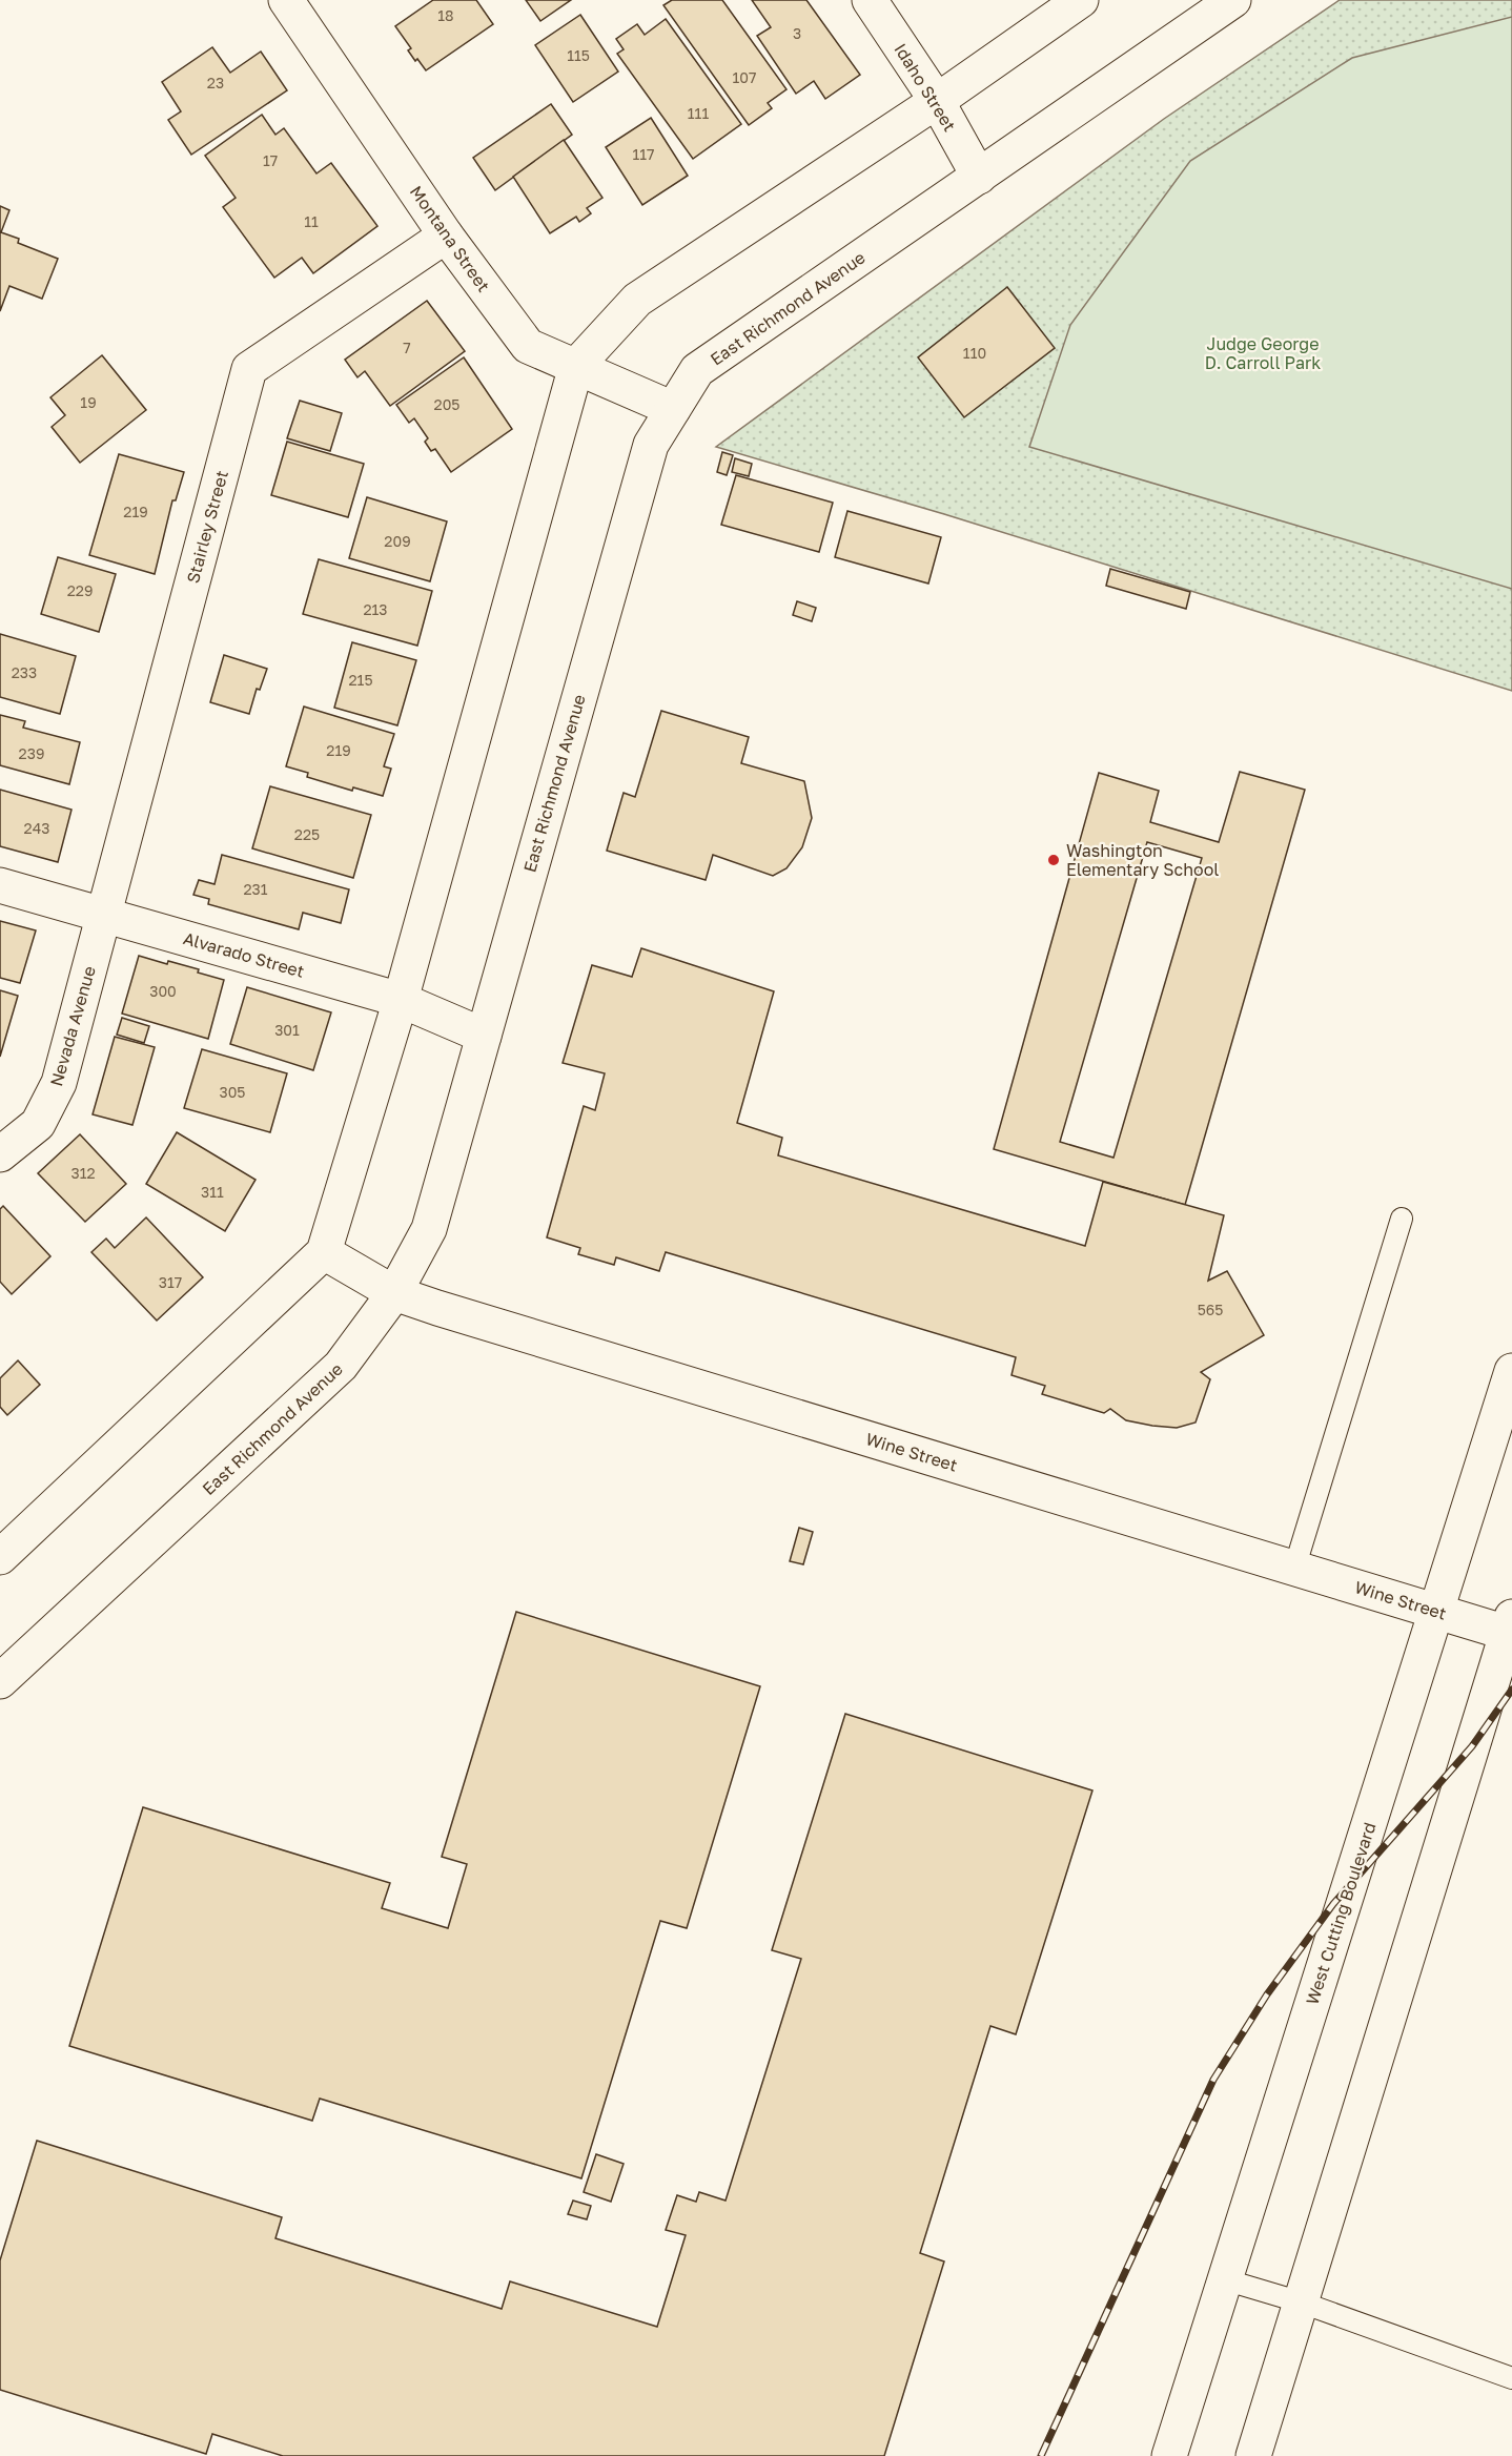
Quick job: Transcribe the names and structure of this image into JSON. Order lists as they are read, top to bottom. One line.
{"streets":{"street":["Idaho Street","Montana Street","East Richmond Avenue","Stairley Street","Alvarado Street","Nevada Avenue","Wine Street","West Cutting Boulevard"]},"crossings":[["Idaho Street","East Richmond Avenue"],["Montana Street","East Richmond Avenue"],["Montana Street","Stairley Street"],["East Richmond Avenue","Alvarado Street"],["East Richmond Avenue","Wine Street"],["Stairley Street","Alvarado Street"],["Stairley Street","Nevada Avenue"],["Alvarado Street","Nevada Avenue"],["Wine Street","West Cutting Boulevard"]],"parks":["Judge George D. Carroll Park"],"places":["Washington Elementary School"],"house_numbers":["18","3","115","107","23","111","117","17","11","7","110","19","205","219","209","229","213","233","215","219","239","243","225","231","300","301","305","312","311","317","565"]}
